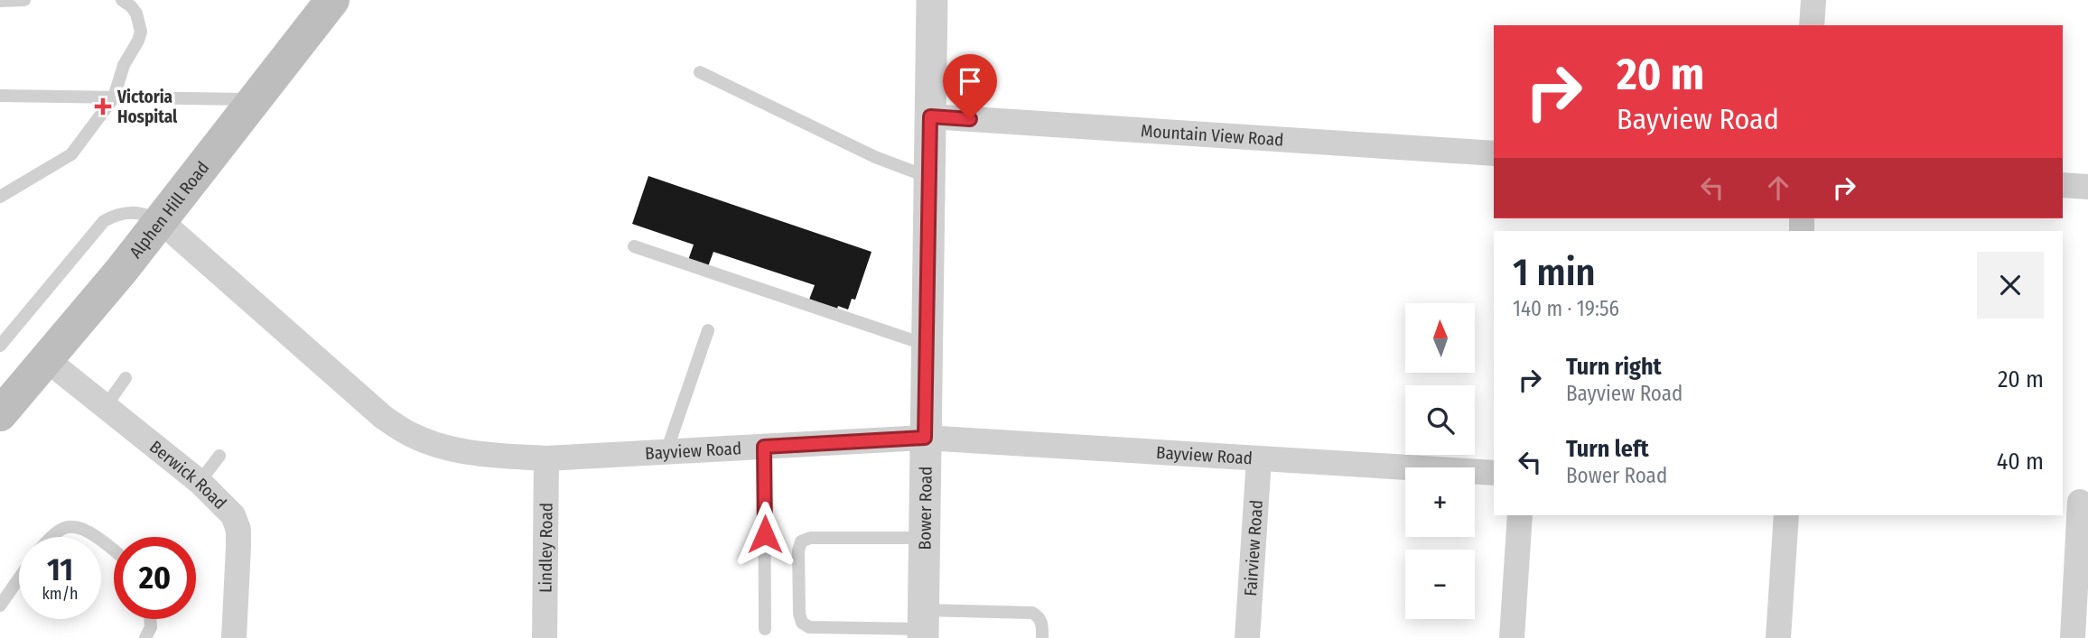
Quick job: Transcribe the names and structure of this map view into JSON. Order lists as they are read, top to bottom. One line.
{"streets":{"main road":["Alphen Hill Road"],"street":["Mountain View Road","Bayview Road","Berwick Road","Bower Road","Lindley Road","Fairview Road"]},"crossings":[["Mountain View Road","Bower Road"],["Alphen Hill Road","Bayview Road"],["Alphen Hill Road","Berwick Road"],["Bayview Road","Bower Road"],["Bayview Road","Lindley Road"],["Bayview Road","Fairview Road"]],"places":{"health":["Victoria Hospital"]},"north":"top","page":{"turn":["20 m","Bayview Road"],"heading":["1 min","140 m · 19:56"],"map_buttons":["+","−"],"list":[{"name":"Turn right","note":"Bayview Road","value":"20 m"},{"name":"Turn left","note":"Bower Road","value":"40 m"}],"speed":"11 km/h","limit":"20"}}
